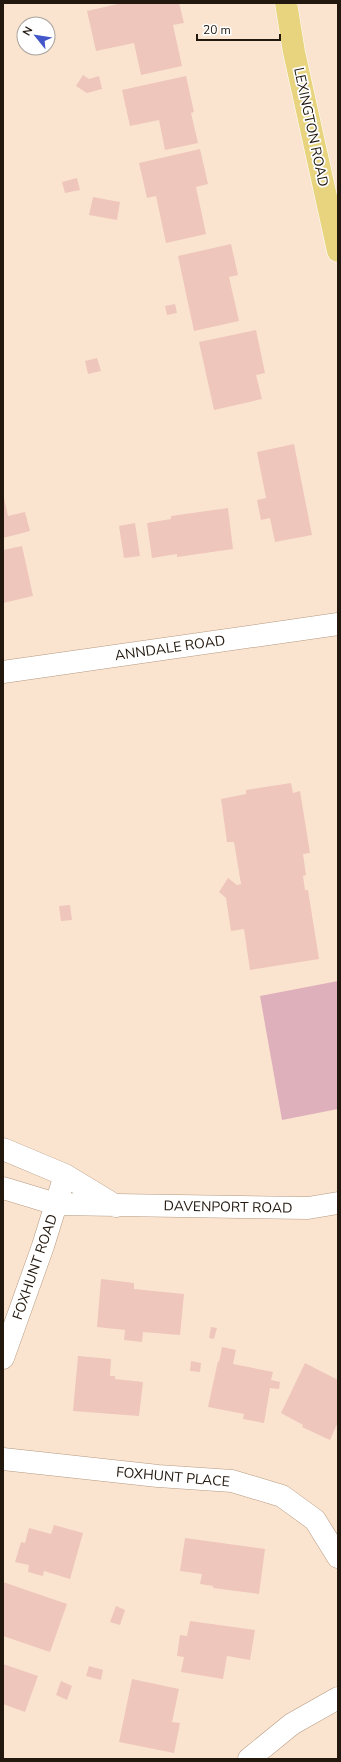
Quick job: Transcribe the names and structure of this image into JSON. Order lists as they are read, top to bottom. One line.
{"streets":{"main road":["LEXINGTON ROAD"],"street":["ANNDALE ROAD","DAVENPORT ROAD","FOXHUNT ROAD","FOXHUNT PLACE"]},"crossings":[["DAVENPORT ROAD","FOXHUNT ROAD"]],"scale_bar":"20 m","north":"top left"}
